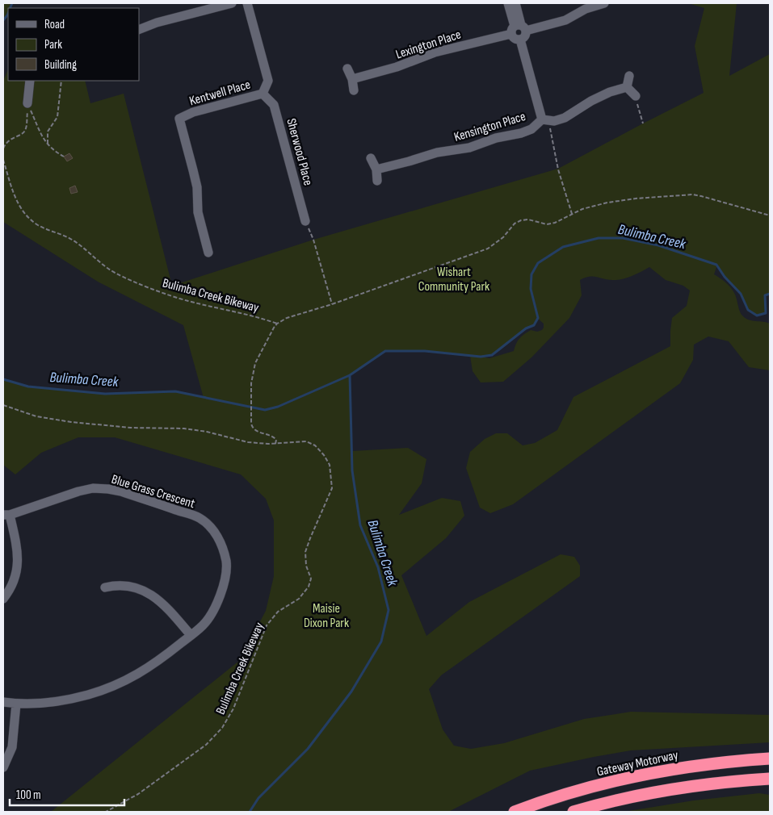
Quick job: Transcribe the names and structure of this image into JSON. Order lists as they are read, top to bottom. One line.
{"streets":{"highway":["Gateway Motorway"],"street":["Lexington Place","Kentwell Place","Kensington Place","Sherwood Place","Blue Grass Crescent"],"path":["Bulimba Creek Bikeway"]},"crossings":[["Kentwell Place","Sherwood Place"]],"water":["Bulimba Creek"],"parks":["Wishart Community Park","Maisie Dixon Park"],"legend":["Road","Park","Building"],"scale_bar":"100 m"}
